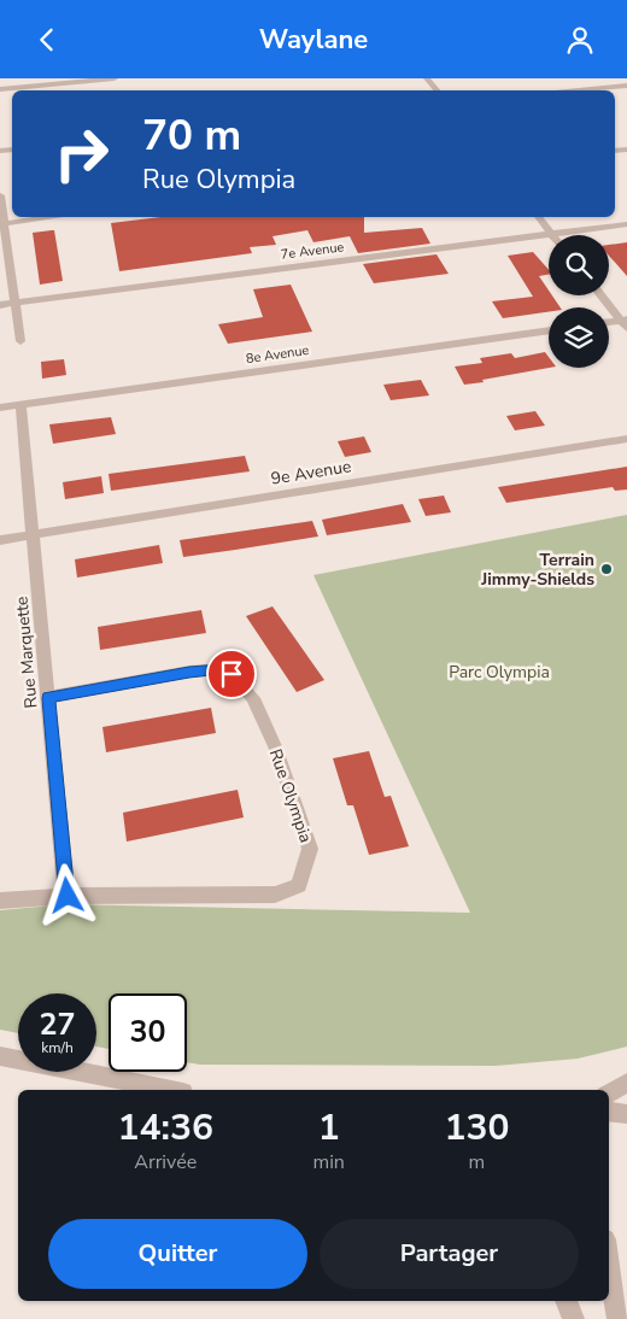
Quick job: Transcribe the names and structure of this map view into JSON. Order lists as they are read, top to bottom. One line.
{"streets":{"street":["7e Avenue","8e Avenue","9e Avenue","Rue Marquette","Rue Olympia"]},"crossings":[["8e Avenue","Rue Marquette"],["9e Avenue","Rue Marquette"],["Rue Marquette","Rue Olympia"]],"parks":["Parc Olympia"],"places":["Terrain Jimmy-Shields"],"page":{"header":"Waylane","turn":["70 m","Rue Olympia"],"speed":"27 km/h","limit":"30","eta":["14:36","Arrivée","1","min","130","m"],"buttons":["Quitter","Partager"]}}
